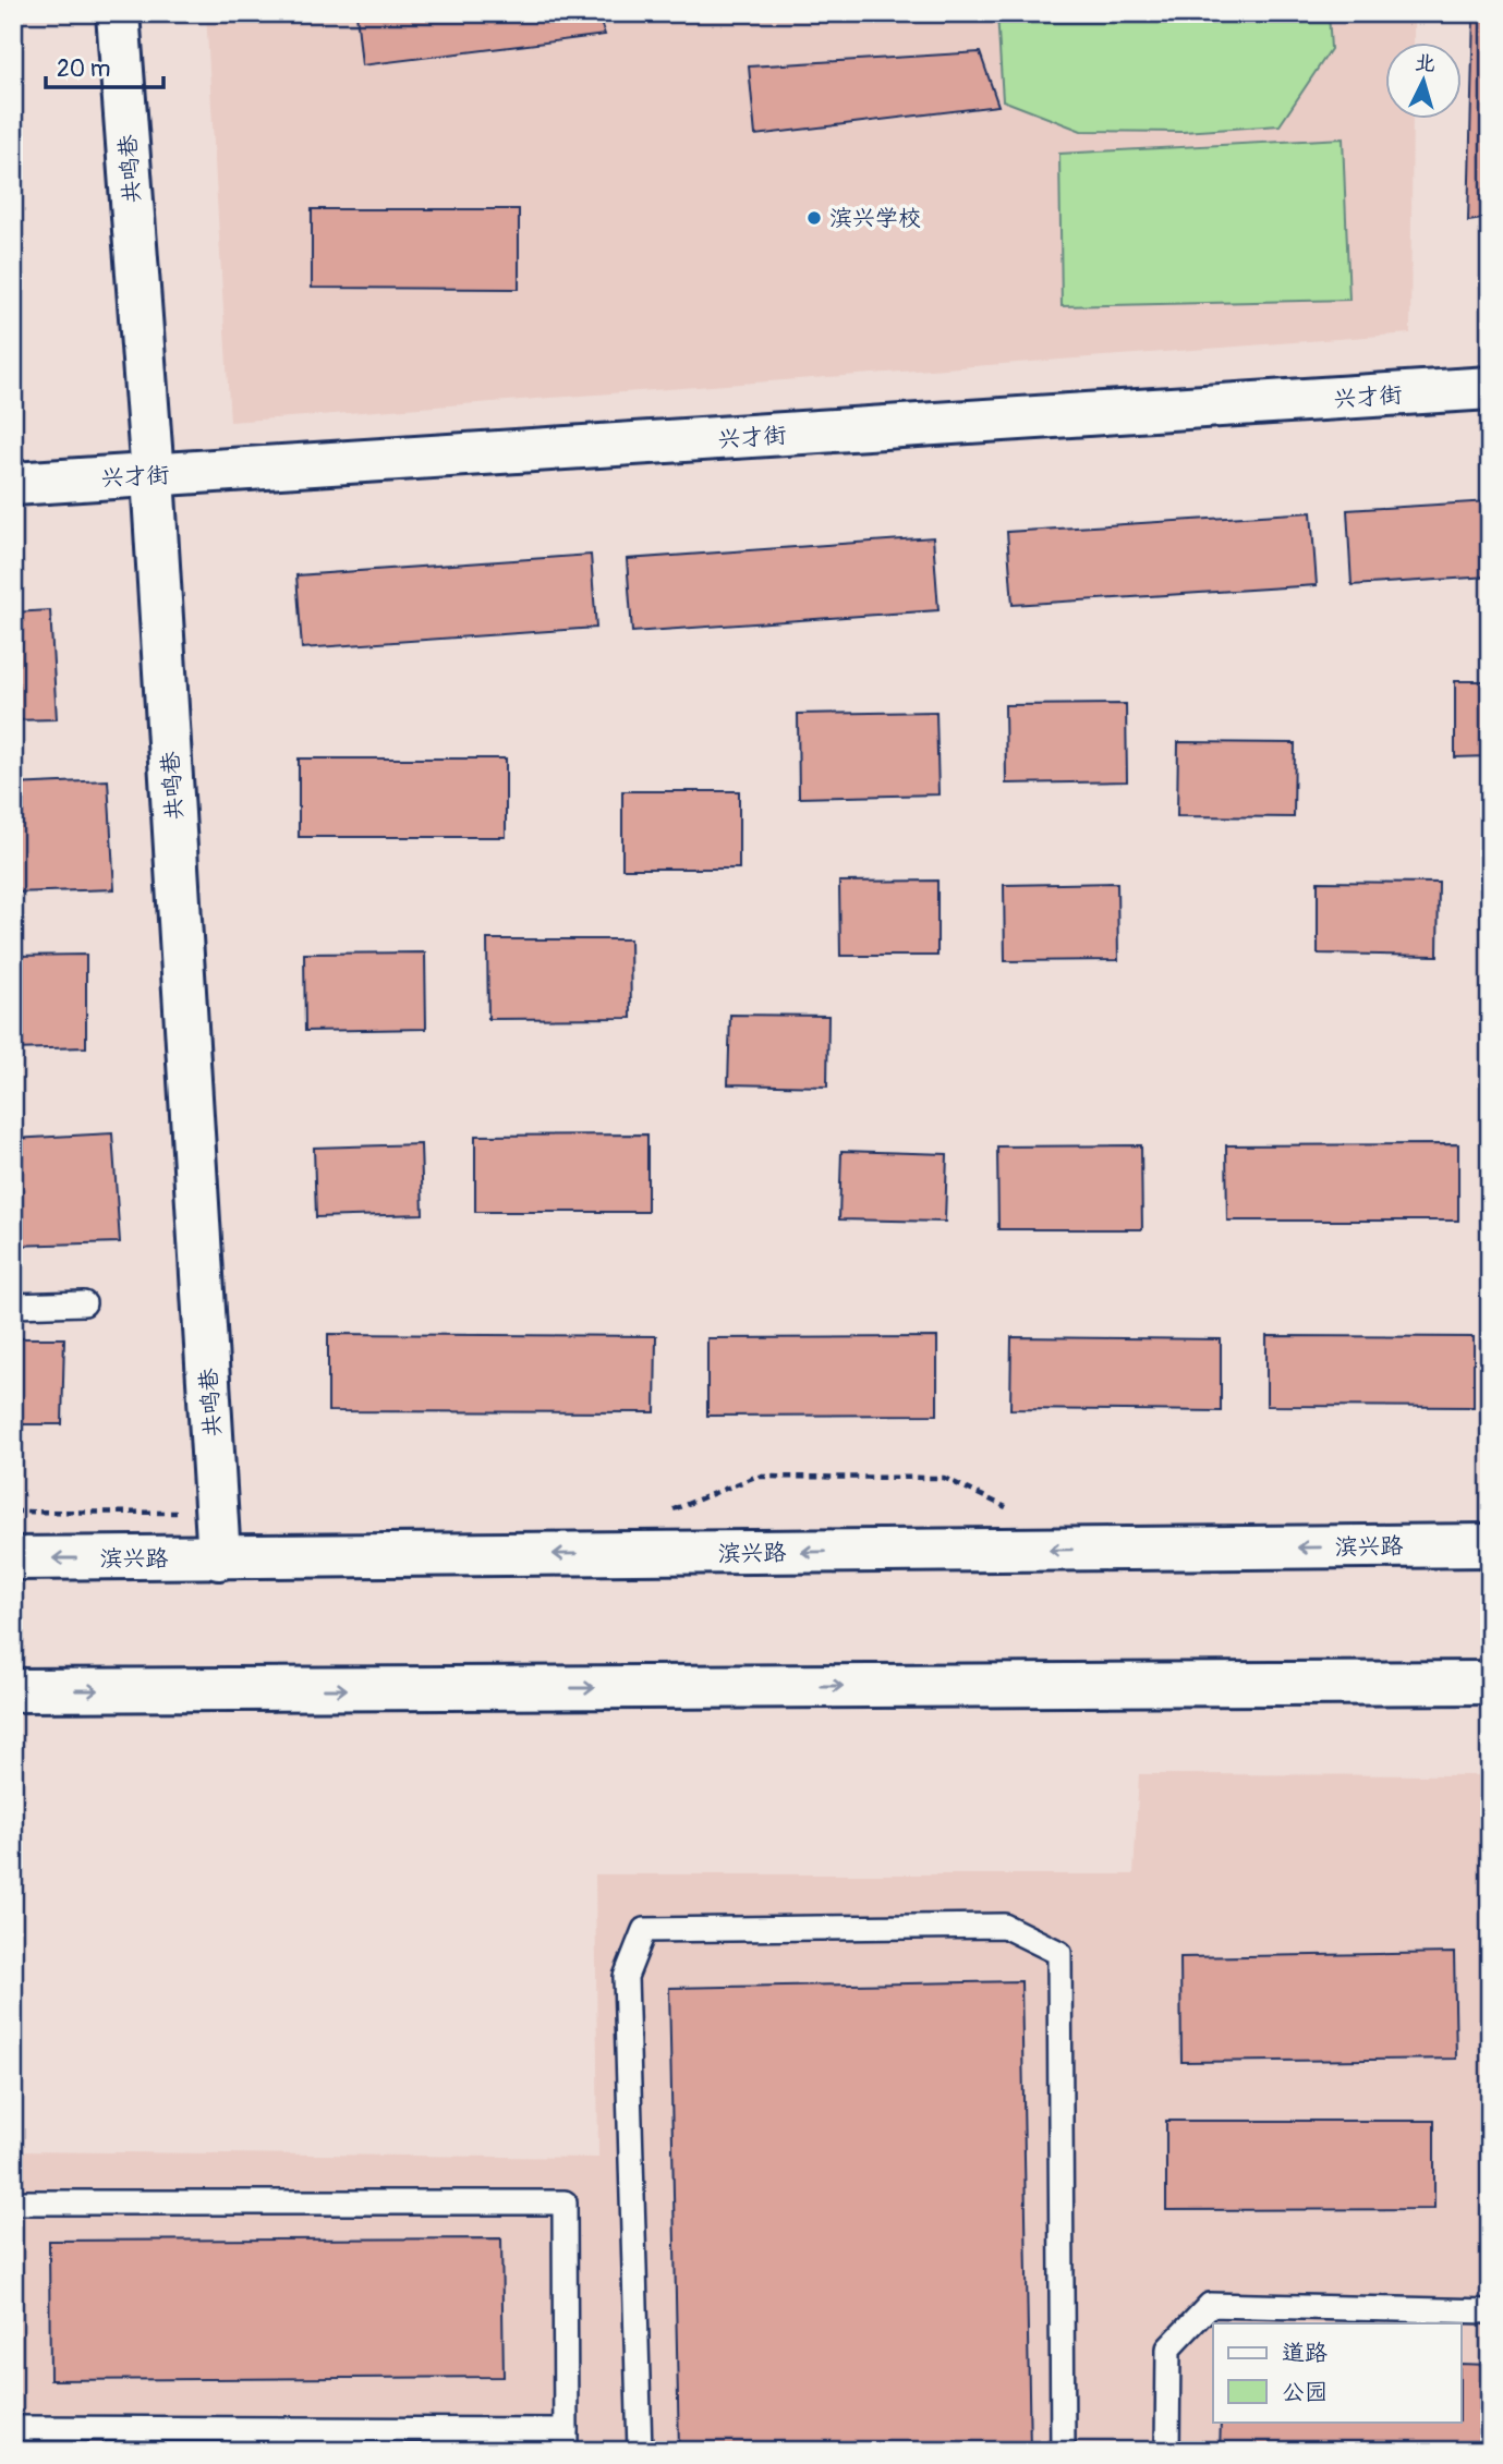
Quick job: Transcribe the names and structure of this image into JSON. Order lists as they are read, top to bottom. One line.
{"streets":{"street":["共鸣巷","兴才街","滨兴路"]},"crossings":[["共鸣巷","兴才街"],["共鸣巷","滨兴路"]],"places":["滨兴学校"],"legend":["道路","公园"],"scale_bar":"20 m","north":"top"}
